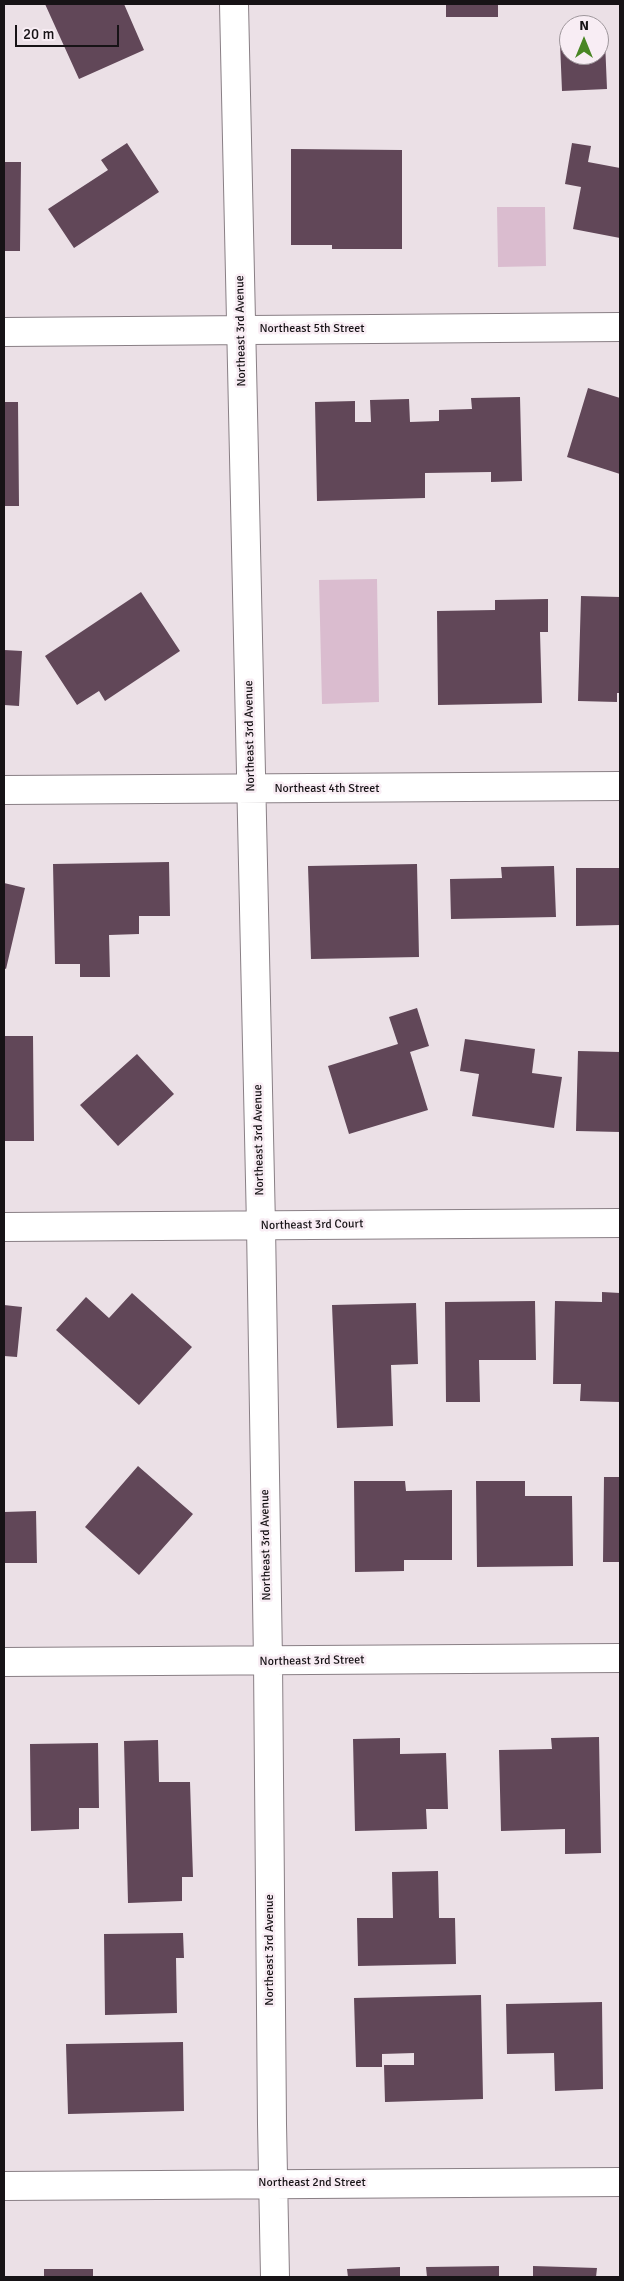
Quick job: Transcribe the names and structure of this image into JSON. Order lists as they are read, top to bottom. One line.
{"streets":{"street":["Northeast 5th Street","Northeast 3rd Avenue","Northeast 4th Street","Northeast 3rd Court","Northeast 3rd Street","Northeast 2nd Street"]},"crossings":[["Northeast 5th Street","Northeast 3rd Avenue"],["Northeast 3rd Avenue","Northeast 4th Street"],["Northeast 3rd Avenue","Northeast 3rd Court"],["Northeast 3rd Avenue","Northeast 3rd Street"],["Northeast 3rd Avenue","Northeast 2nd Street"]],"scale_bar":"20 m","north":"top"}
